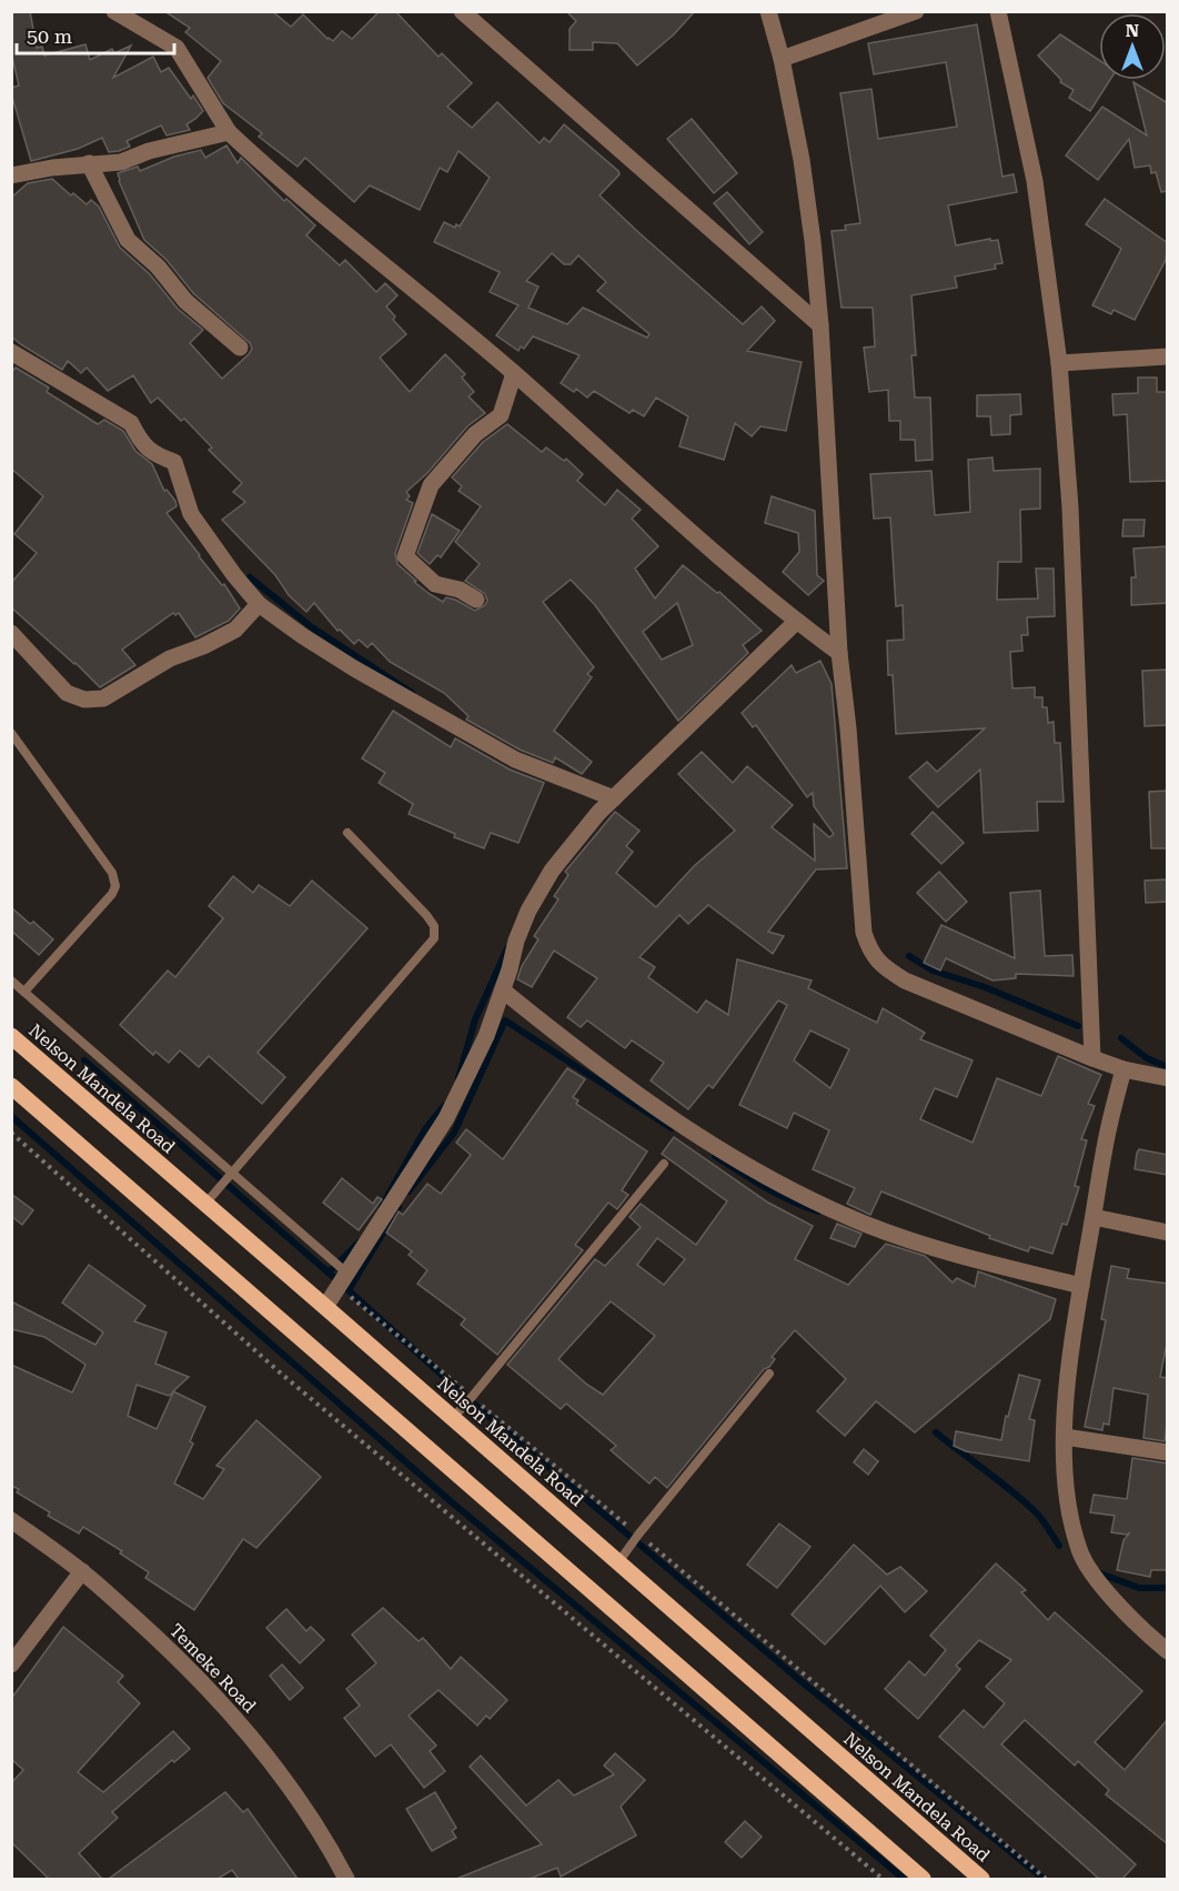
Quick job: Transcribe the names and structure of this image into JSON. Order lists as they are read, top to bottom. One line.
{"streets":{"main road":["Nelson Mandela Road"],"street":["Temeke Road"]},"scale_bar":"50 m","north":"top"}
